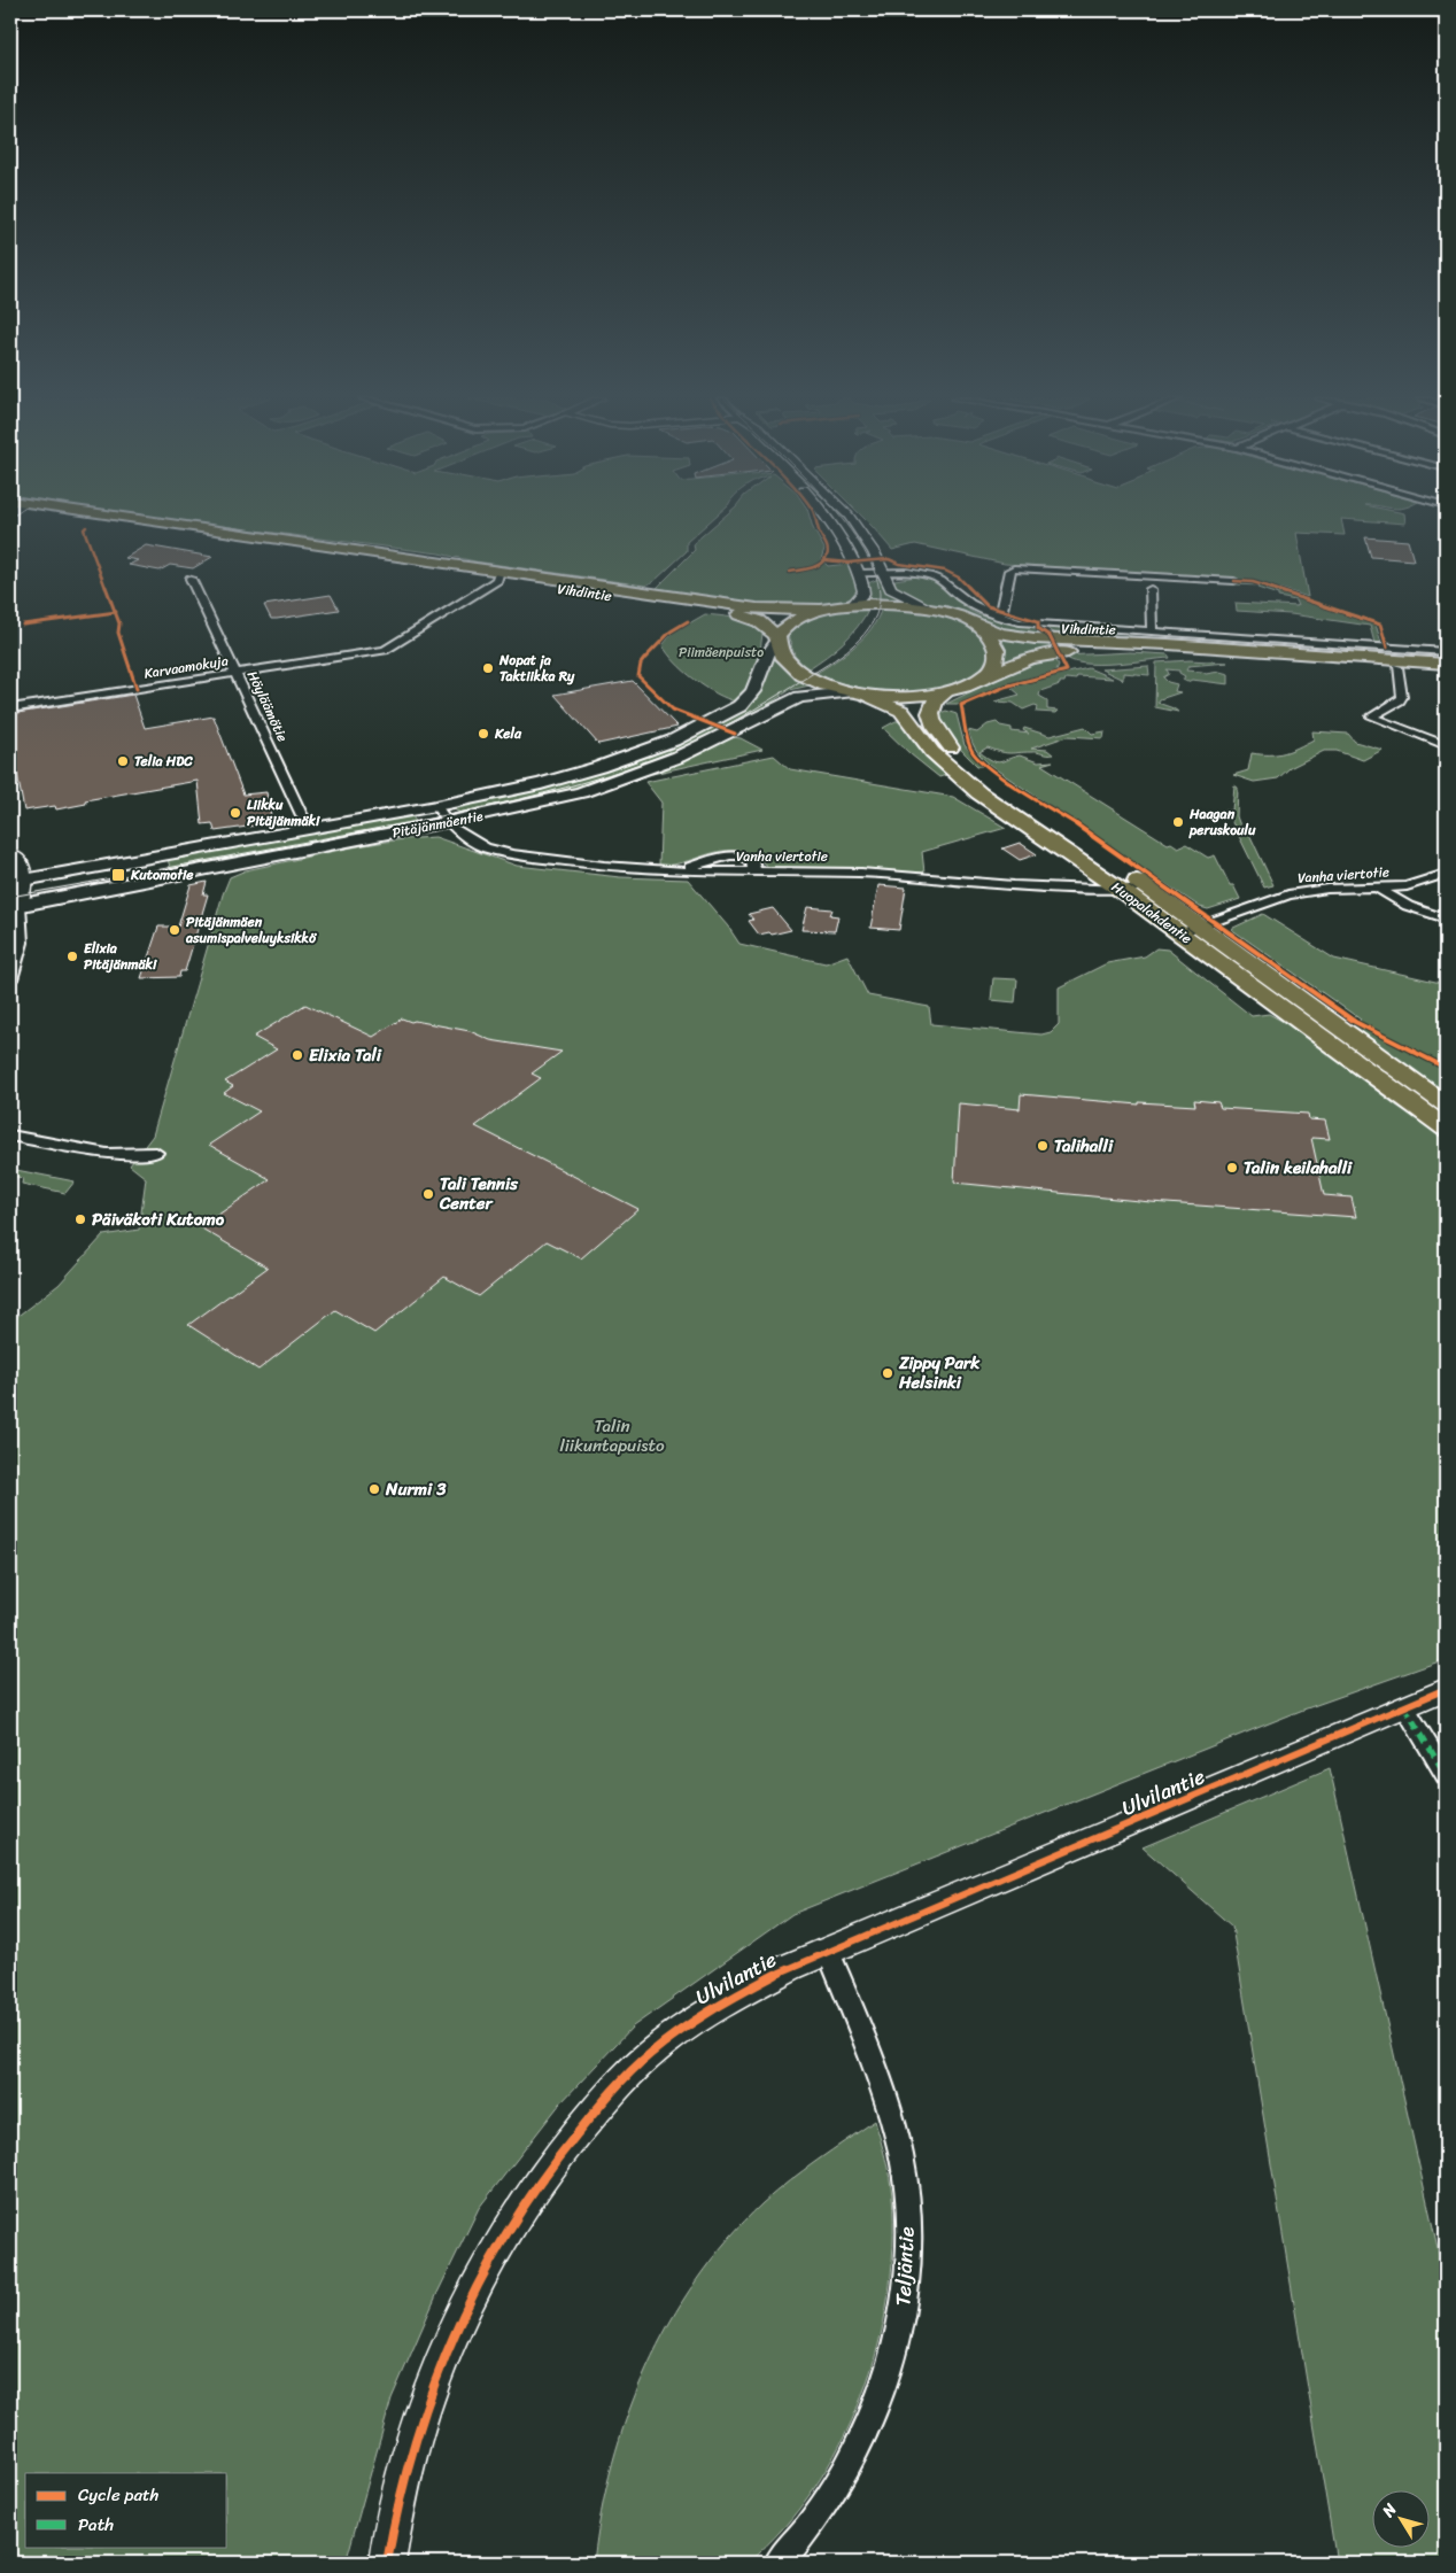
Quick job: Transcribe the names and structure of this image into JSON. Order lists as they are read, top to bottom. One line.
{"streets":{"main road":["Vihdintie","Pitäjänmäentie","Huopalahdentie"],"street":["Karvaamokuja","Höyläämötie","Vanha viertotie","Ulvilantie","Teljäntie"]},"crossings":[["Vihdintie","Karvaamokuja"],["Vihdintie","Pitäjänmäentie"],["Vihdintie","Huopalahdentie"],["Karvaamokuja","Höyläämötie"],["Höyläämötie","Pitäjänmäentie"],["Pitäjänmäentie","Vanha viertotie"],["Pitäjänmäentie","Huopalahdentie"],["Vanha viertotie","Huopalahdentie"],["Ulvilantie","Teljäntie"]],"parks":["Piimäenpuisto","Talin liikuntapuisto"],"places":{"other":["Nopat ja Taktiikka Ry","Kela","Telia HDC","Liikku Pitäjänmäki","Haagan peruskoulu","Pitäjänmäen asumispalveluyksikkö","Elixia Pitäjänmäki","Elixia Tali","Talihalli","Talin keilahalli","Tali Tennis Center","Päiväkoti Kutomo","Zippy Park Helsinki","Nurmi 3"],"transit":["Kutomotie"]},"legend":["Cycle path","Path"],"north":"top left"}
